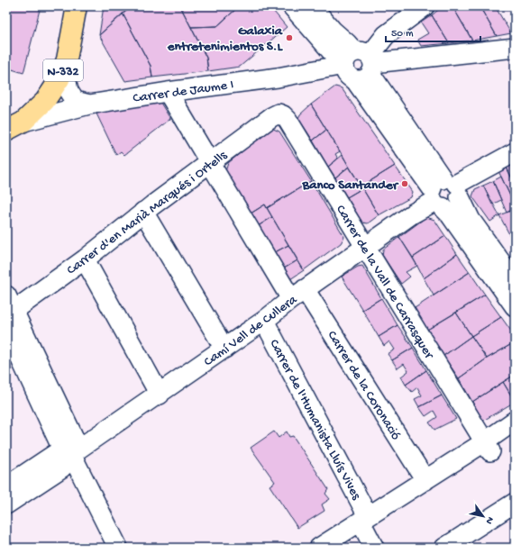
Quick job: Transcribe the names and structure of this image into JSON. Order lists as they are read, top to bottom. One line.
{"streets":{"highway":["N-332"],"street":["Carrer de Jaume I","Carrer d'en Marià Marqués i Ortells","Carrer de la Vall de Carrasquer","Camí Vell de Cullera","Carrer de la Coronació","Carrer de l'Humanista Lluís Vives"]},"crossings":[["N-332","Carrer de Jaume I"],["Carrer de Jaume I","Carrer de la Coronació"],["Carrer d'en Marià Marqués i Ortells","Carrer de la Vall de Carrasquer"],["Carrer d'en Marià Marqués i Ortells","Carrer de la Coronació"],["Carrer de la Vall de Carrasquer","Camí Vell de Cullera"],["Camí Vell de Cullera","Carrer de la Coronació"],["Camí Vell de Cullera","Carrer de l'Humanista Lluís Vives"]],"places":["Galaxia entretenimientos S.L","Banco Santander"],"scale_bar":"50 m","north":"bottom right"}
